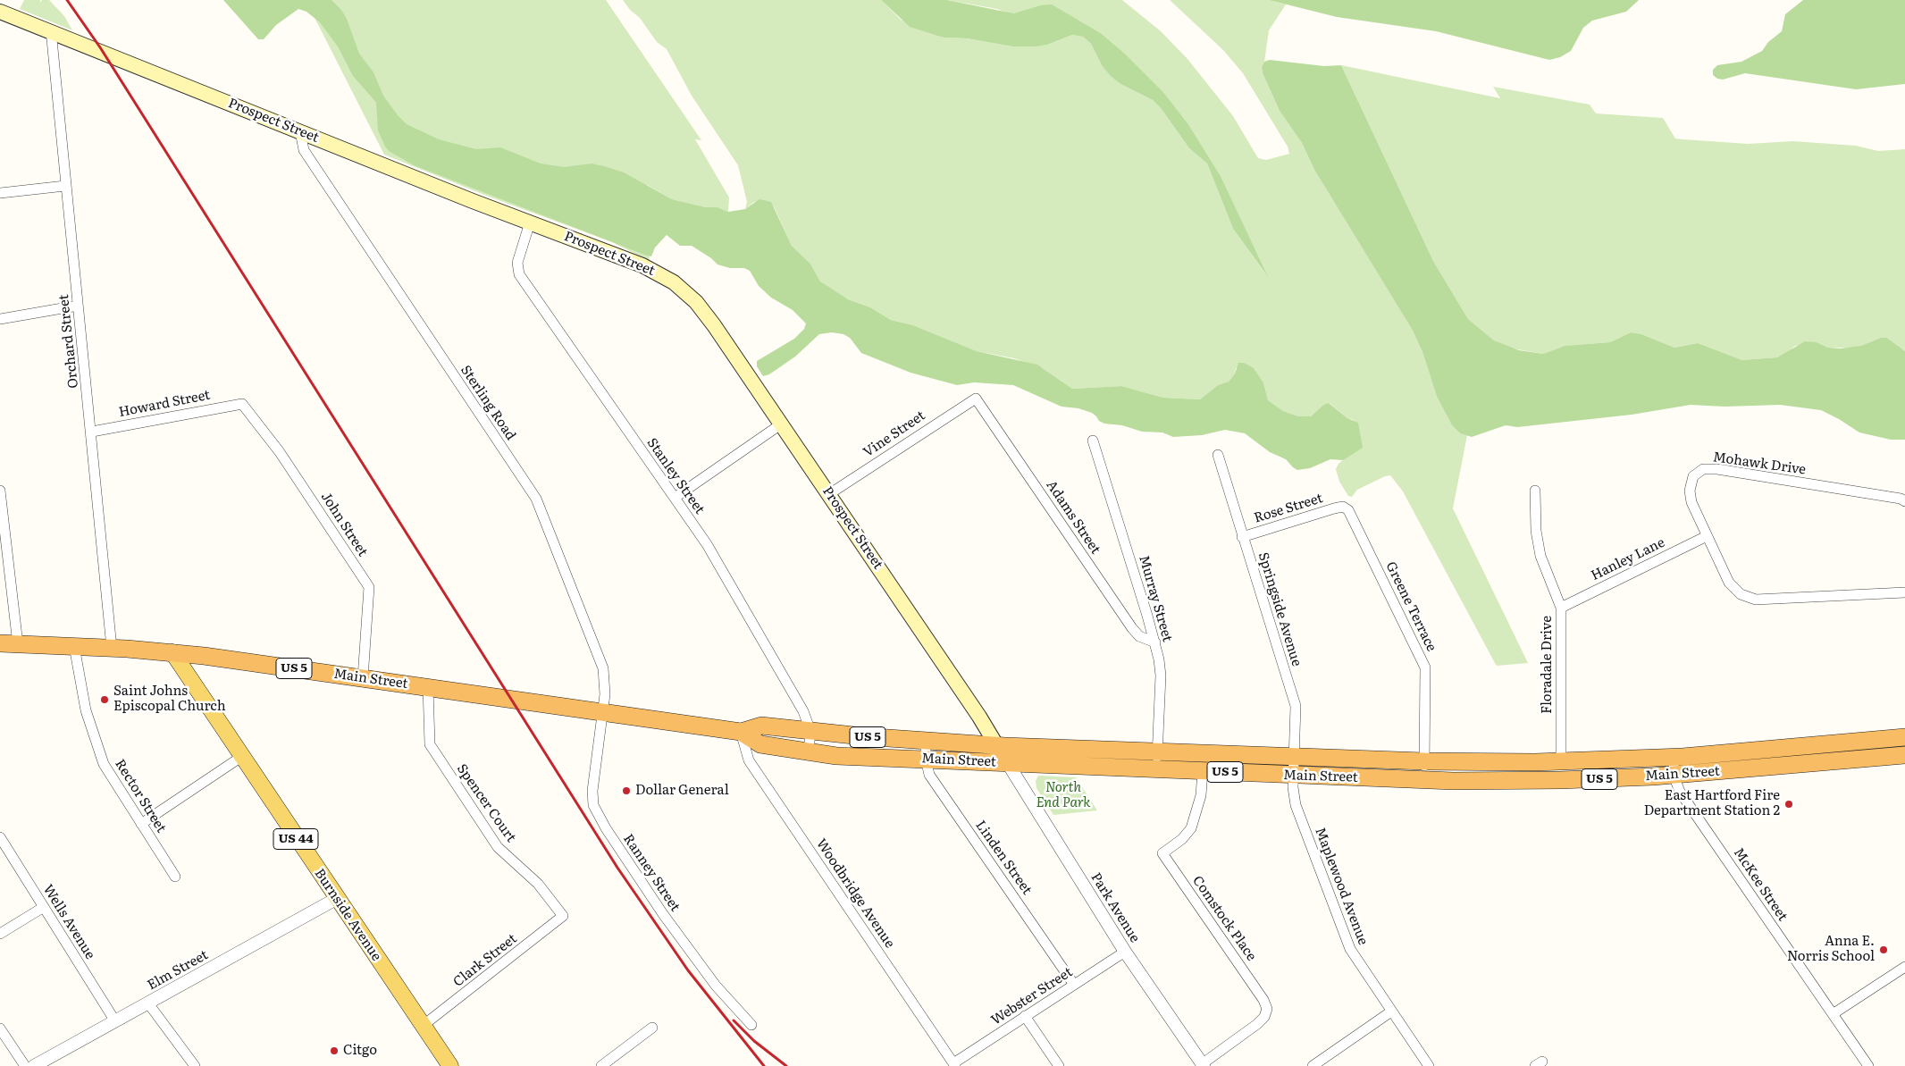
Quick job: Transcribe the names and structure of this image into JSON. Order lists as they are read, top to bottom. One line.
{"streets":{"highway":["US 5","Main Street"],"main road":["Prospect Street","US 44","Burnside Avenue"],"street":["Orchard Street","Sterling Road","Howard Street","Vine Street","Mohawk Drive","Stanley Street","Rose Street","Adams Street","John Street","Hanley Lane","Murray Street","Greene Terrace","Springside Avenue","Floradale Drive","Rector Street","Spencer Court","Linden Street","Ranney Street","McKee Street","Maplewood Avenue","Woodbridge Avenue","Park Avenue","Comstock Place","Wells Avenue","Clark Street","Elm Street","Webster Street"]},"crossings":[["Prospect Street","Orchard Street"],["Prospect Street","Sterling Road"],["Prospect Street","Vine Street"],["Prospect Street","Stanley Street"],["Prospect Street","Main Street"],["Prospect Street","Park Avenue"],["Orchard Street","Howard Street"],["Orchard Street","Main Street"],["Sterling Road","Main Street"],["Sterling Road","Ranney Street"],["Howard Street","John Street"],["Vine Street","Adams Street"],["Mohawk Drive","Hanley Lane"],["Stanley Street","Main Street"],["Rose Street","Greene Terrace"],["Rose Street","Springside Avenue"],["Adams Street","Murray Street"],["John Street","Main Street"],["Hanley Lane","Floradale Drive"],["Murray Street","Main Street"],["Greene Terrace","Main Street"],["Springside Avenue","Main Street"],["Springside Avenue","Maplewood Avenue"],["Floradale Drive","Main Street"],["Main Street","Rector Street"],["Main Street","Spencer Court"],["Main Street","Linden Street"],["Main Street","Ranney Street"],["Main Street","McKee Street"],["Main Street","Maplewood Avenue"],["Main Street","Woodbridge Avenue"],["Main Street","Park Avenue"],["Main Street","Burnside Avenue"],["Main Street","Comstock Place"],["Spencer Court","Clark Street"],["Linden Street","Webster Street"],["Woodbridge Avenue","Webster Street"],["Park Avenue","Comstock Place"],["Park Avenue","Webster Street"],["Burnside Avenue","Clark Street"],["Burnside Avenue","Elm Street"],["Wells Avenue","Elm Street"]],"parks":["North End Park"],"places":["Saint Johns Episcopal Church","Dollar General","East Hartford Fire Department Station 2","Anna E. Norris School","Citgo"]}
